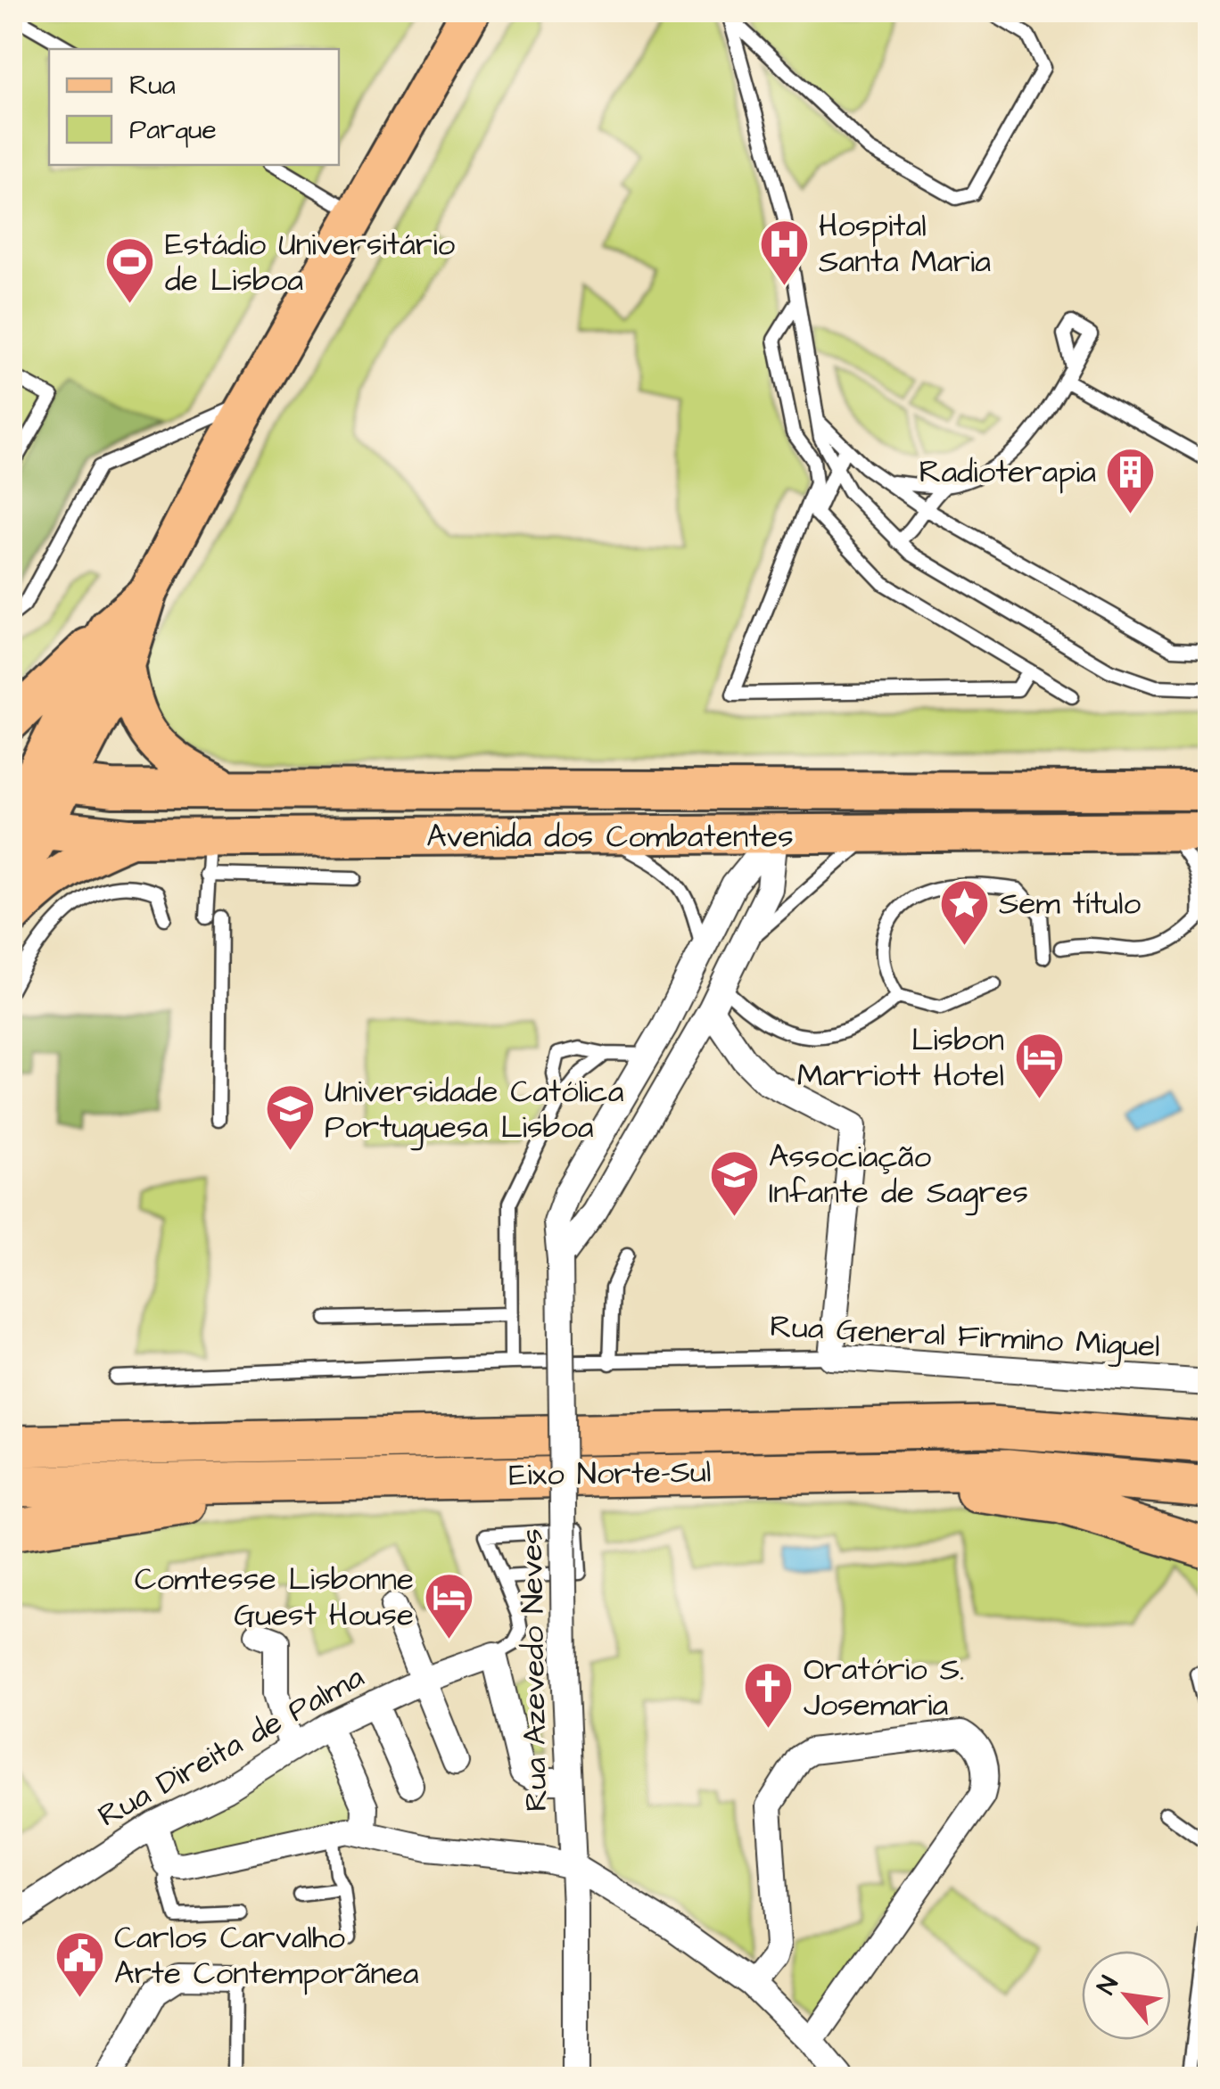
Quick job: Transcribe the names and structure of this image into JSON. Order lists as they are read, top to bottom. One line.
{"streets":{"highway":["Eixo Norte-Sul"],"main road":["Avenida dos Combatentes"],"street":["Rua General Firmino Miguel","Rua Azevedo Neves","Rua Direita de Palma"]},"crossings":[["Avenida dos Combatentes","Rua Azevedo Neves"]],"places":{"hospital":["Hospital Santa Maria"],"sports":["Estádio Universitário de Lisboa"],"building":["Radioterapia"],"place":["Sem título"],"hotel":["Lisbon Marriott Hotel","Comtesse Lisbonne Guest House"],"school or university":["Universidade Católica Portuguesa Lisboa","Associação Infante de Sagres"],"church":["Oratório S. Josemaria"],"public building":["Carlos Carvalho Arte Contemporãnea"]},"legend":["Rua","Parque"],"north":"top left"}
